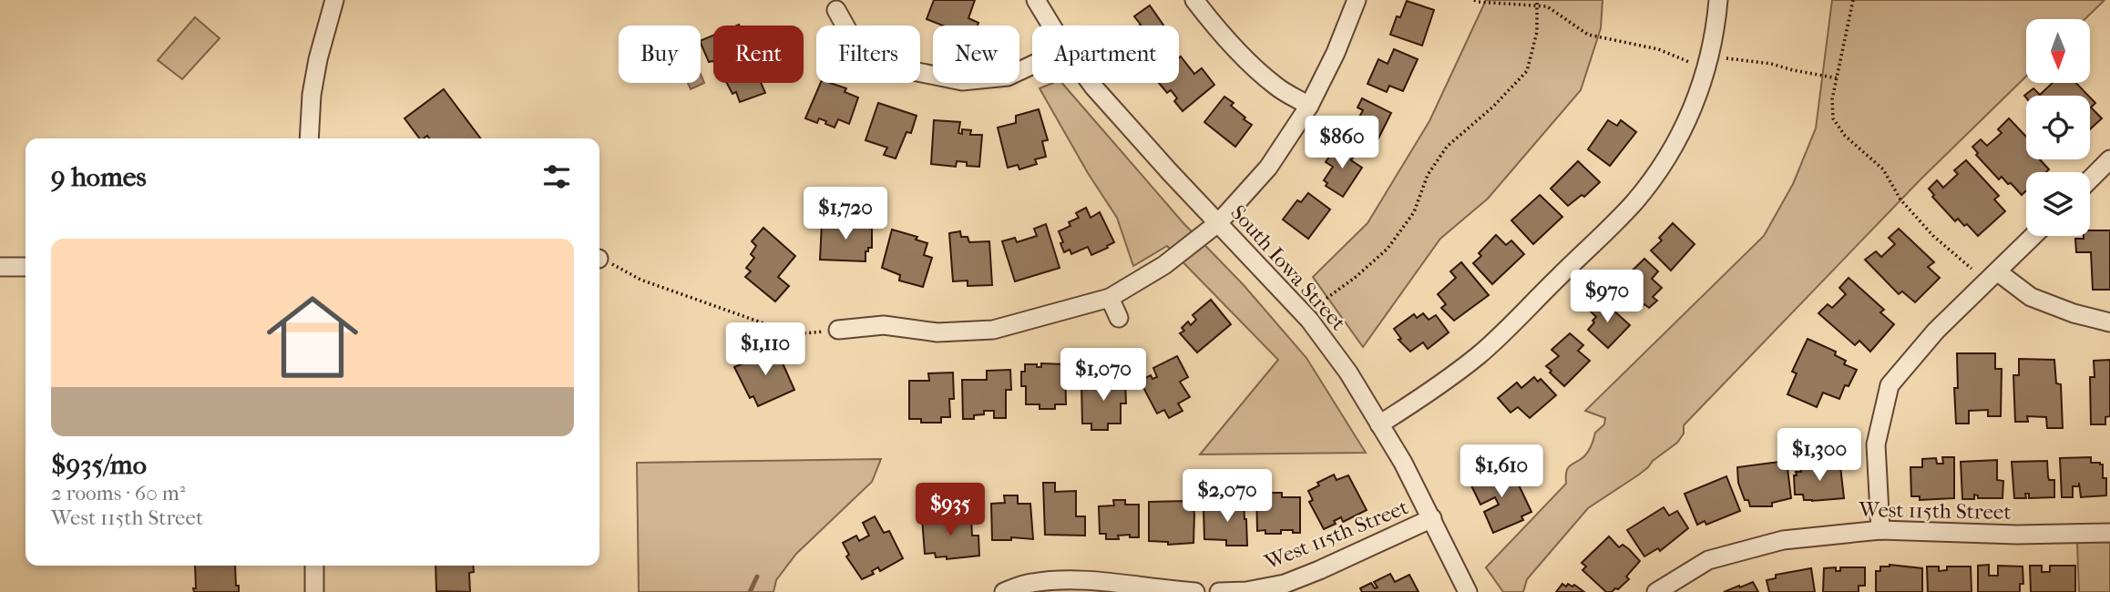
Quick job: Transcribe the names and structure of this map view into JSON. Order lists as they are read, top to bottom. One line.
{"streets":{"street":["South Iowa Street","West 115th Street"]},"crossings":[["South Iowa Street","West 115th Street"]],"north":"bottom","page":{"chip":["Buy","Rent","Filters","New","Apartment"],"price":["$860","$1,720","$970","$1,110","$1,070","$1,300","$1,610","$2,070","$935"],"heading":"9 homes","list":[{"name":"$935/mo","note":"2 rooms · 60 m² · West 115th Street"}]}}
